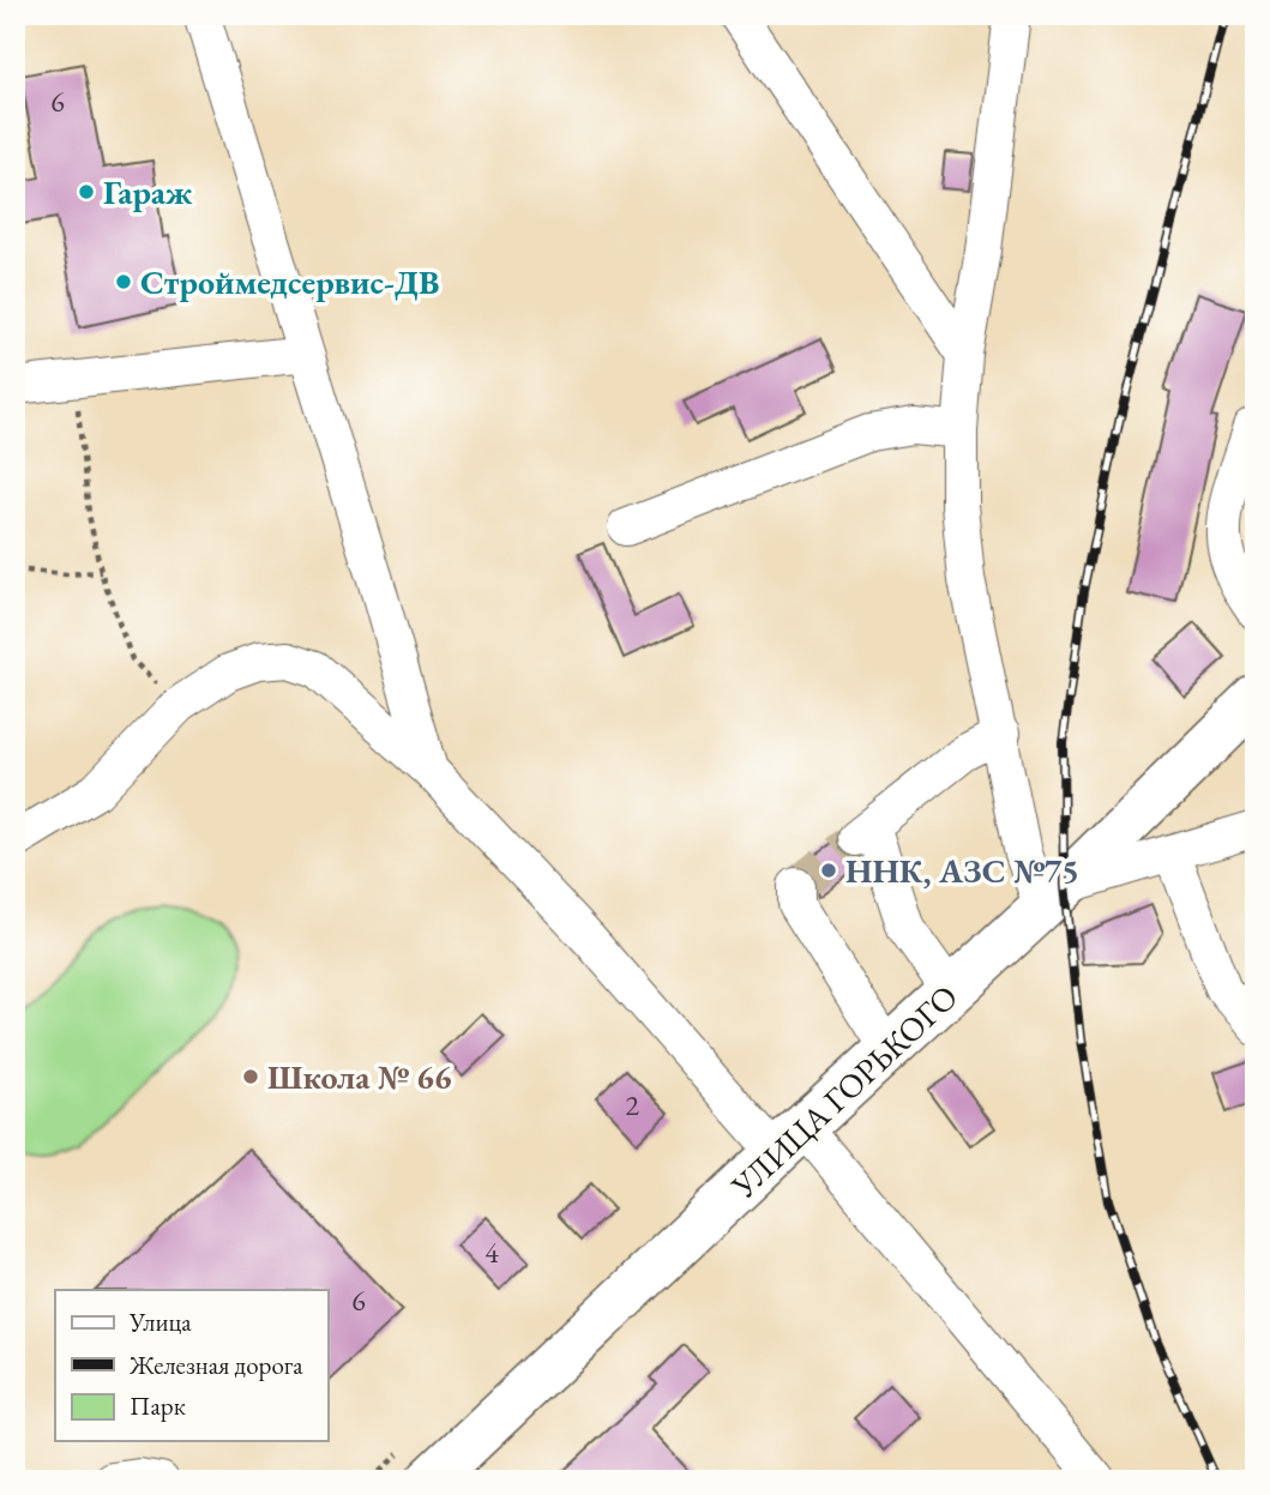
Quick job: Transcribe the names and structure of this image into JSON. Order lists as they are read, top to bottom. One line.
{"streets":{"main road":["УЛИЦА ГОРЬКОГО"]},"places":["Гараж","Строймедсервис-ДВ","ННК, АЗС №75","Школа № 66"],"house_numbers":["6","2","4","6"],"legend":["Улица","Железная дорога","Парк"]}
